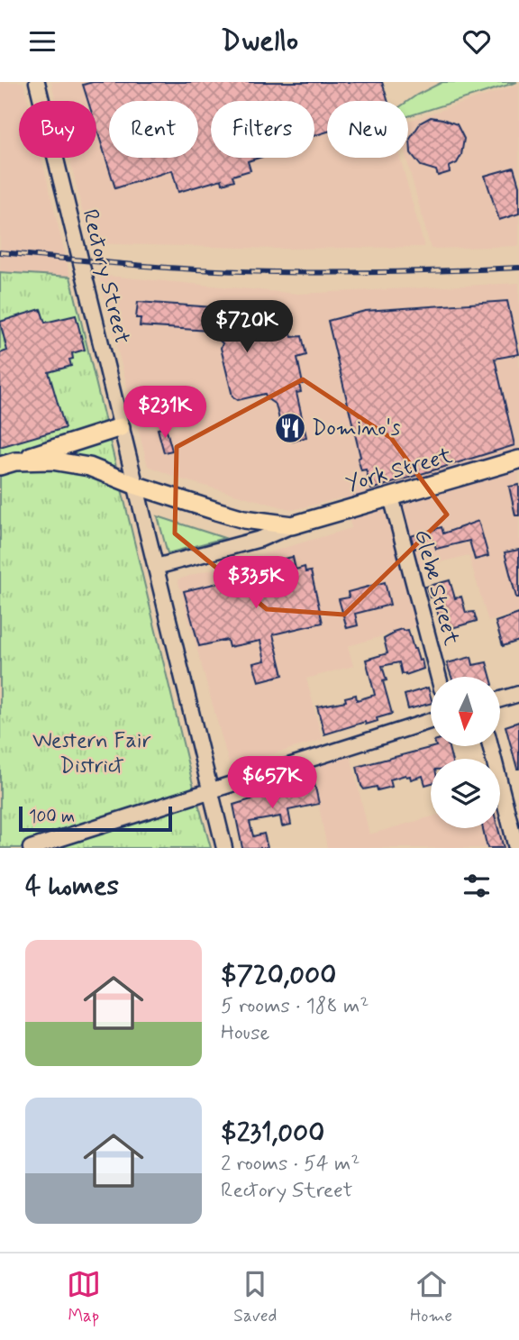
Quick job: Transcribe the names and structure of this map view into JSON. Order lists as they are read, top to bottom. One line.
{"streets":{"main road":["York Street"],"street":["Rectory Street","Glebe Street"]},"crossings":[["Rectory Street","York Street"],["York Street","Glebe Street"]],"parks":["Western Fair District"],"places":{"restaurant":["Domino's"]},"scale_bar":"100 m","north":"bottom","page":{"header":"Dwello","chip":["Buy","Rent","Filters","New"],"price":["$720K","$231K","$335K","$657K"],"scale":"100 m","heading":"4 homes","list":[{"name":"$720,000","note":"5 rooms · 188 m² · House"},{"name":"$231,000","note":"2 rooms · 54 m² · Rectory Street"}],"tabs":["Map","Saved","Home"]}}
